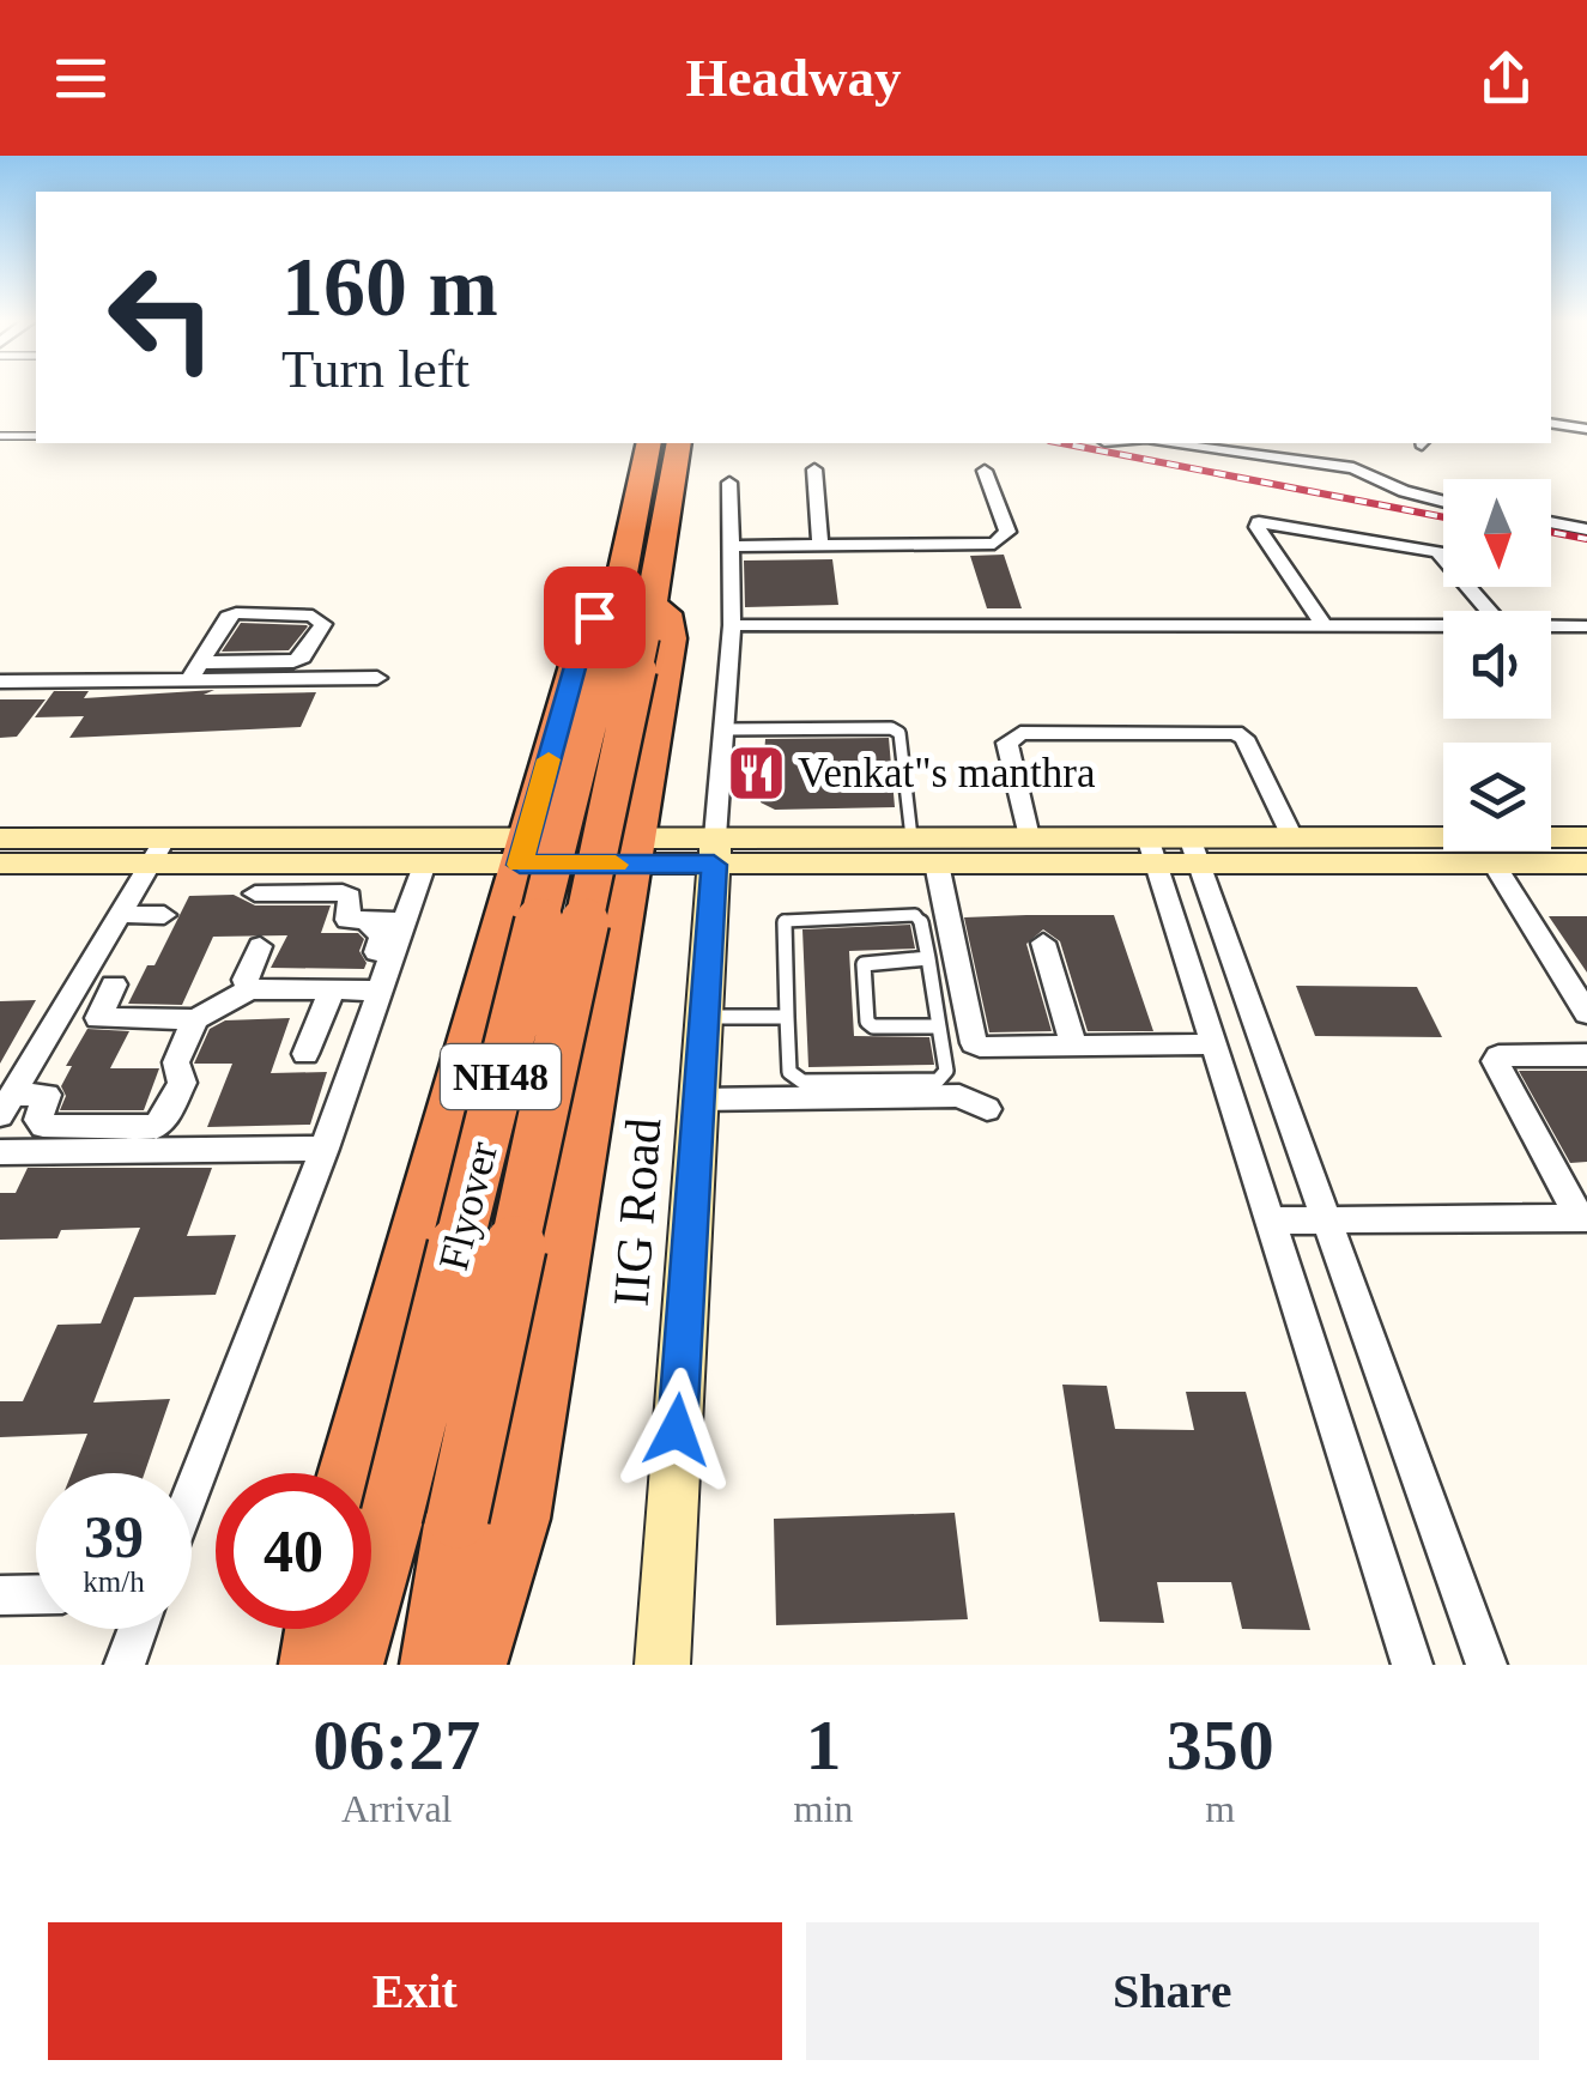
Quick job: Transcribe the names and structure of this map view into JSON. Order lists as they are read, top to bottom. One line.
{"streets":{"highway":["NH48","Flyover"],"main road":["IIG Road"]},"crossings":[["NH48","Flyover"]],"places":{"restaurant":["Venkat\"s manthra"]},"north":"bottom","page":{"header":"Headway","turn":["160 m","Turn left"],"speed":"39 km/h","limit":"40","eta":["06:27","Arrival","1","min","350","m"],"buttons":["Exit","Share"]}}
